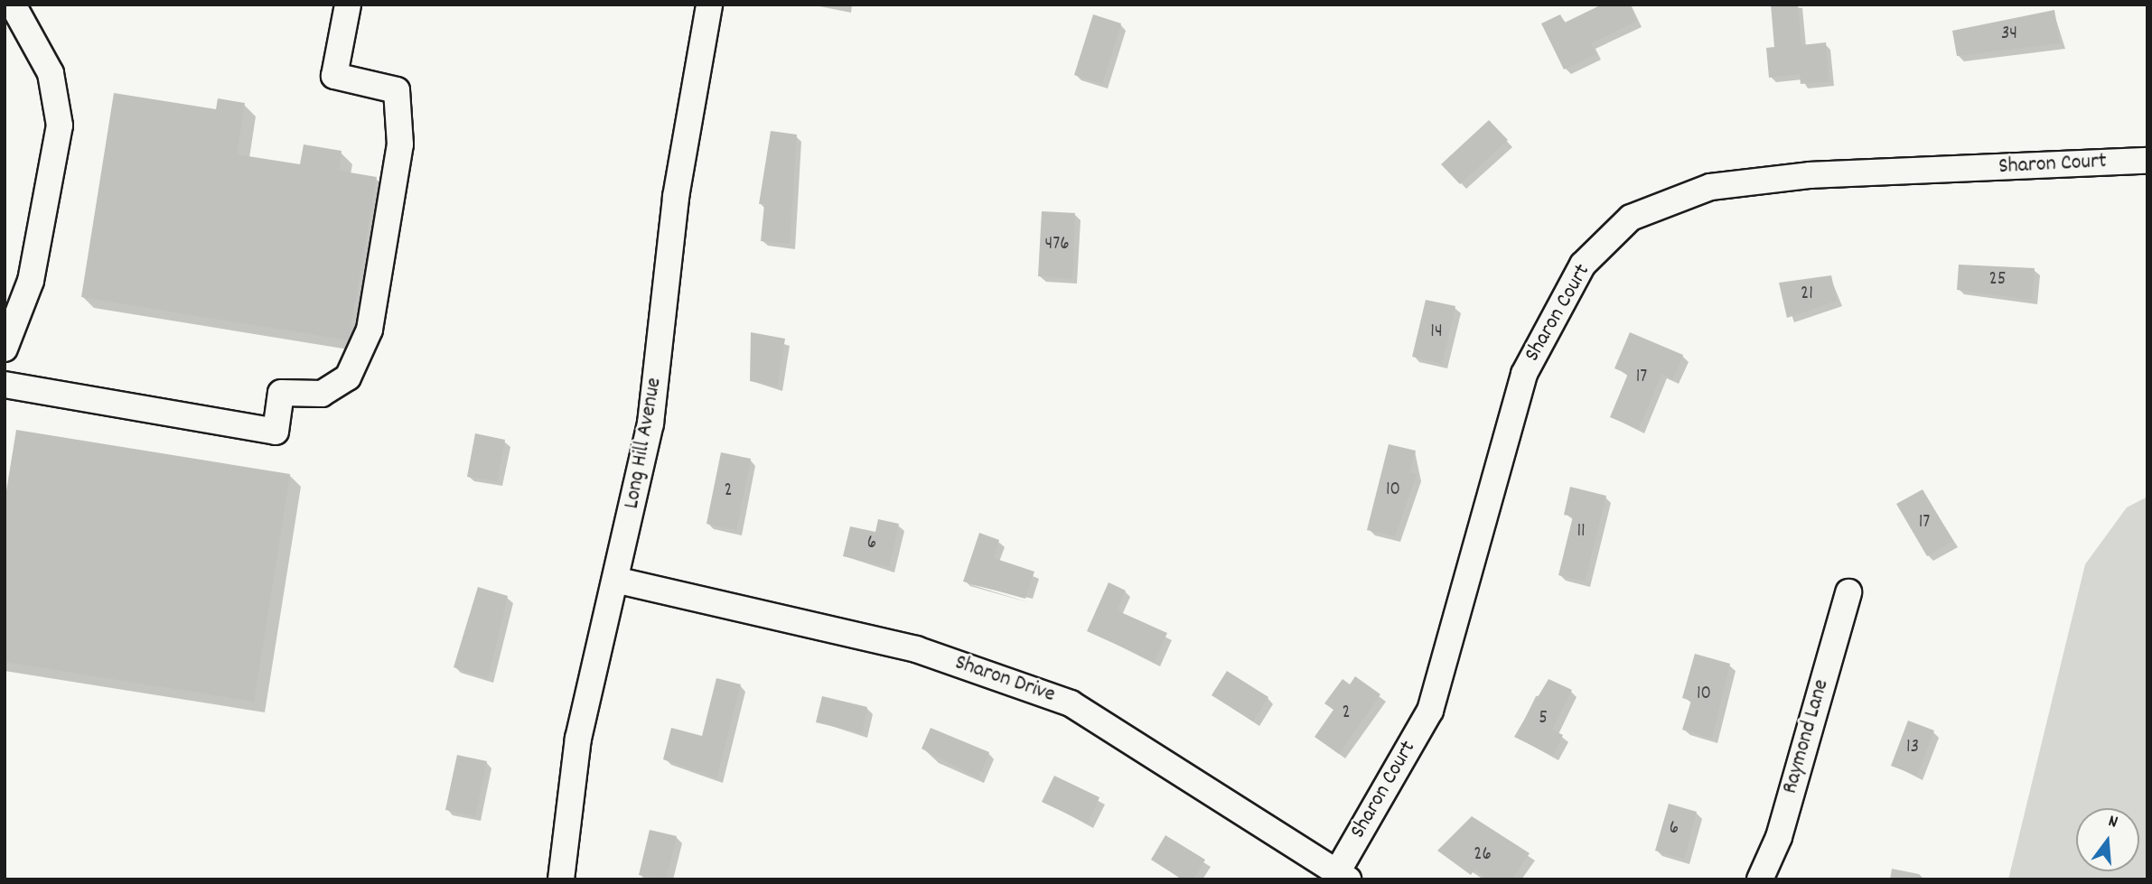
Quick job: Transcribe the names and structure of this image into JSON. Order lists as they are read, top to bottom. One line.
{"streets":{"street":["Sharon Court","Long Hill Avenue","Sharon Drive","Raymond Lane"]},"crossings":[["Sharon Court","Sharon Drive"],["Long Hill Avenue","Sharon Drive"]],"house_numbers":["34","476","25","21","14","17","10","2","17","11","6","10","2","5","13","6","26"],"north":"top"}
